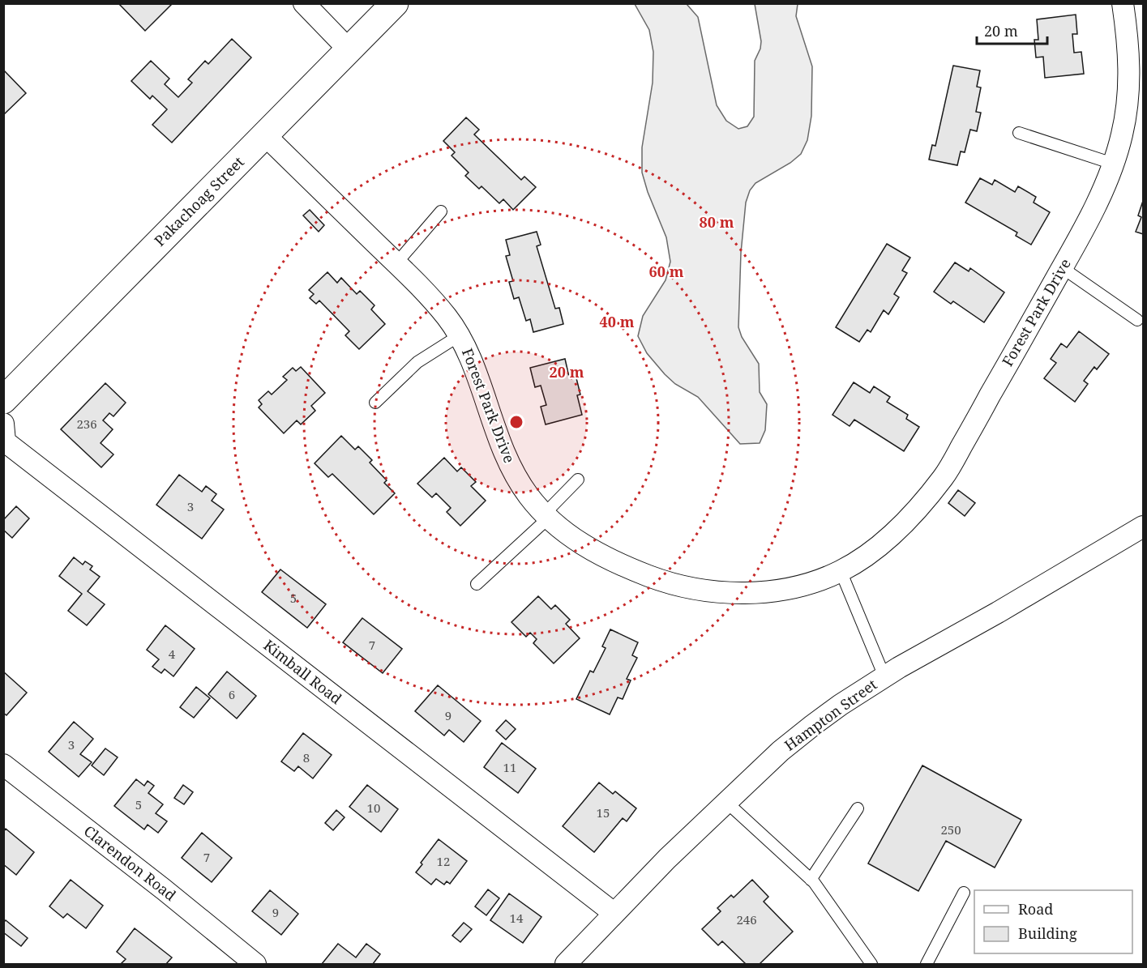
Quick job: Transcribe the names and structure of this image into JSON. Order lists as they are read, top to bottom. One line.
{"streets":{"street":["Pakachoag Street","Forest Park Drive","Kimball Road","Hampton Street","Clarendon Road"]},"crossings":[["Pakachoag Street","Forest Park Drive"],["Kimball Road","Hampton Street"]],"house_numbers":["236","3","5","7","4","6","9","3","8","11","5","10","15","250","7","12","9","14","246"],"legend":["Road","Building"],"scale_bar":"20 m","rings":["80 m","60 m","40 m","20 m"]}
